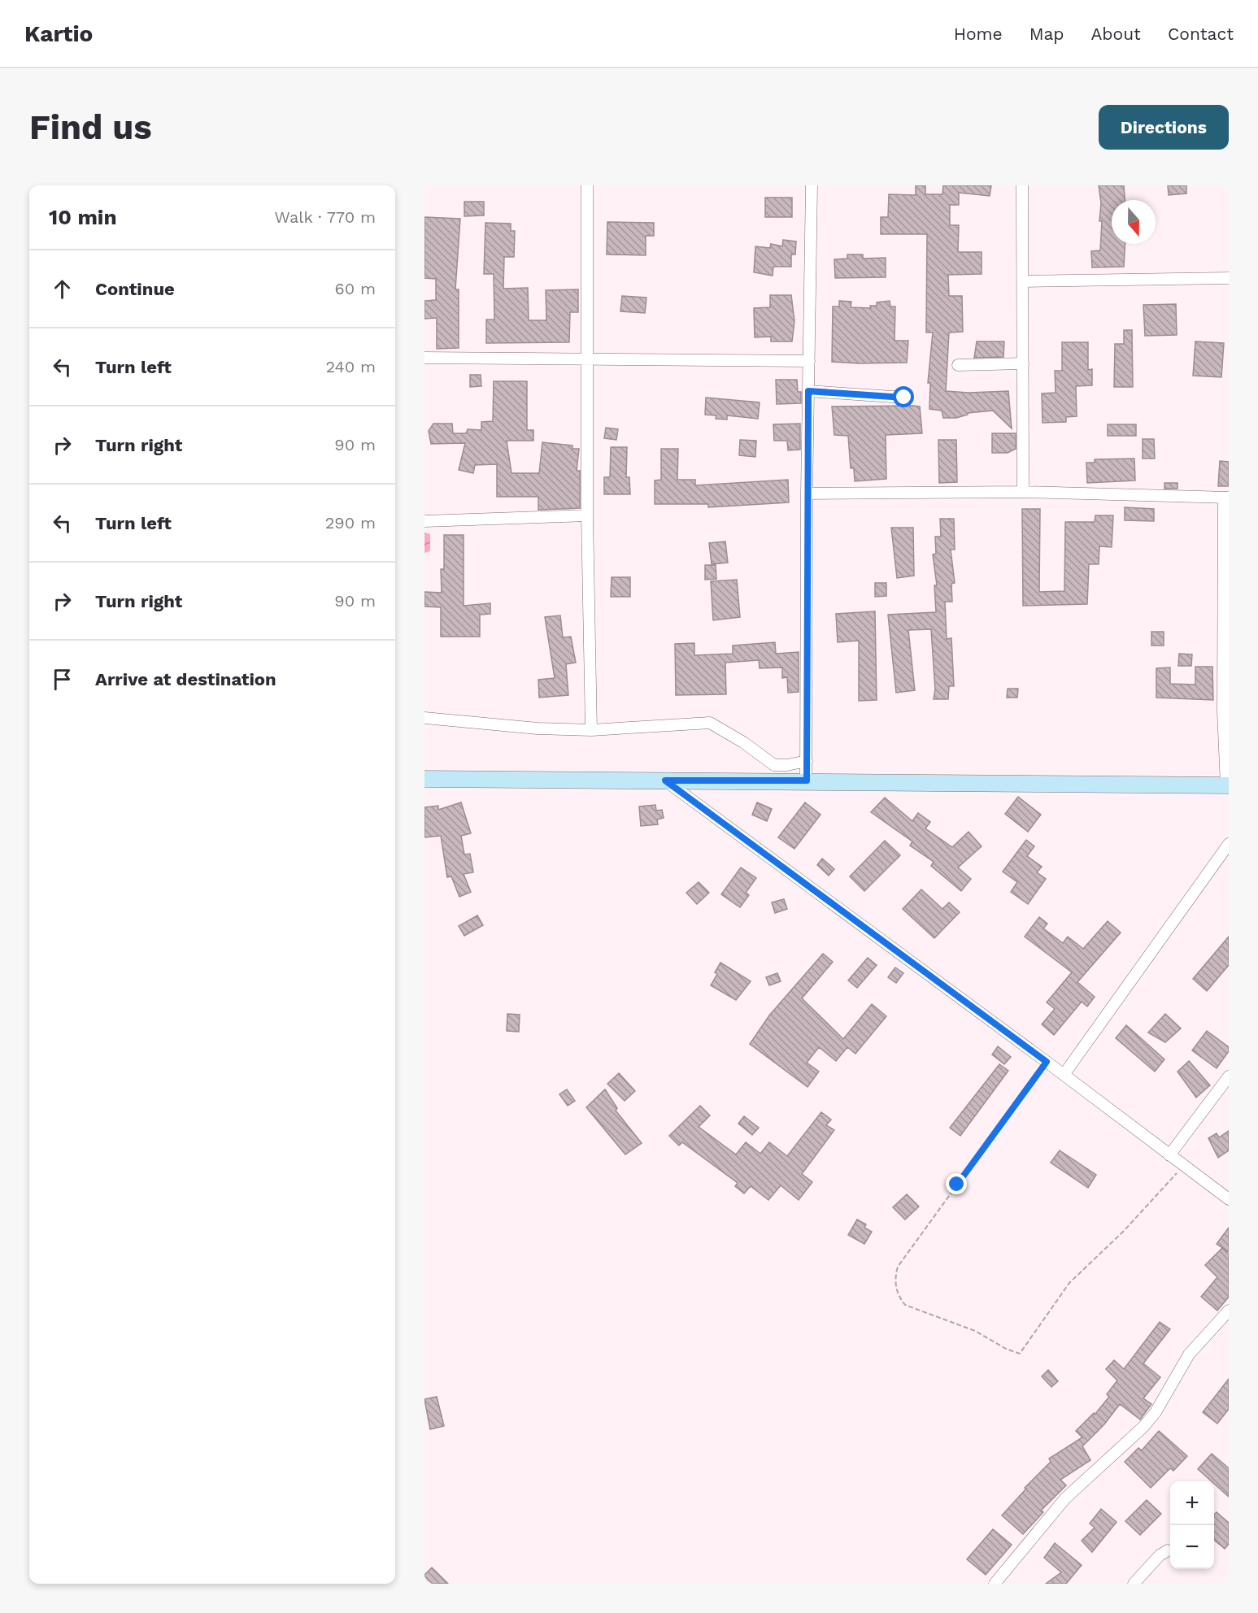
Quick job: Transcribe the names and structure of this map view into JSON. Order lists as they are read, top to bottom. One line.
{"north":"bottom","page":{"header":"Kartio","nav":["Home","Map","About","Contact"],"buttons":"Directions","title":"Find us","heading":["10 min","Walk · 770 m"],"list":[["Continue","60 m"],["Turn left","240 m"],["Turn right","90 m"],["Turn left","290 m"],["Turn right","90 m"],"Arrive at destination"],"map_buttons":["+","−"]}}
